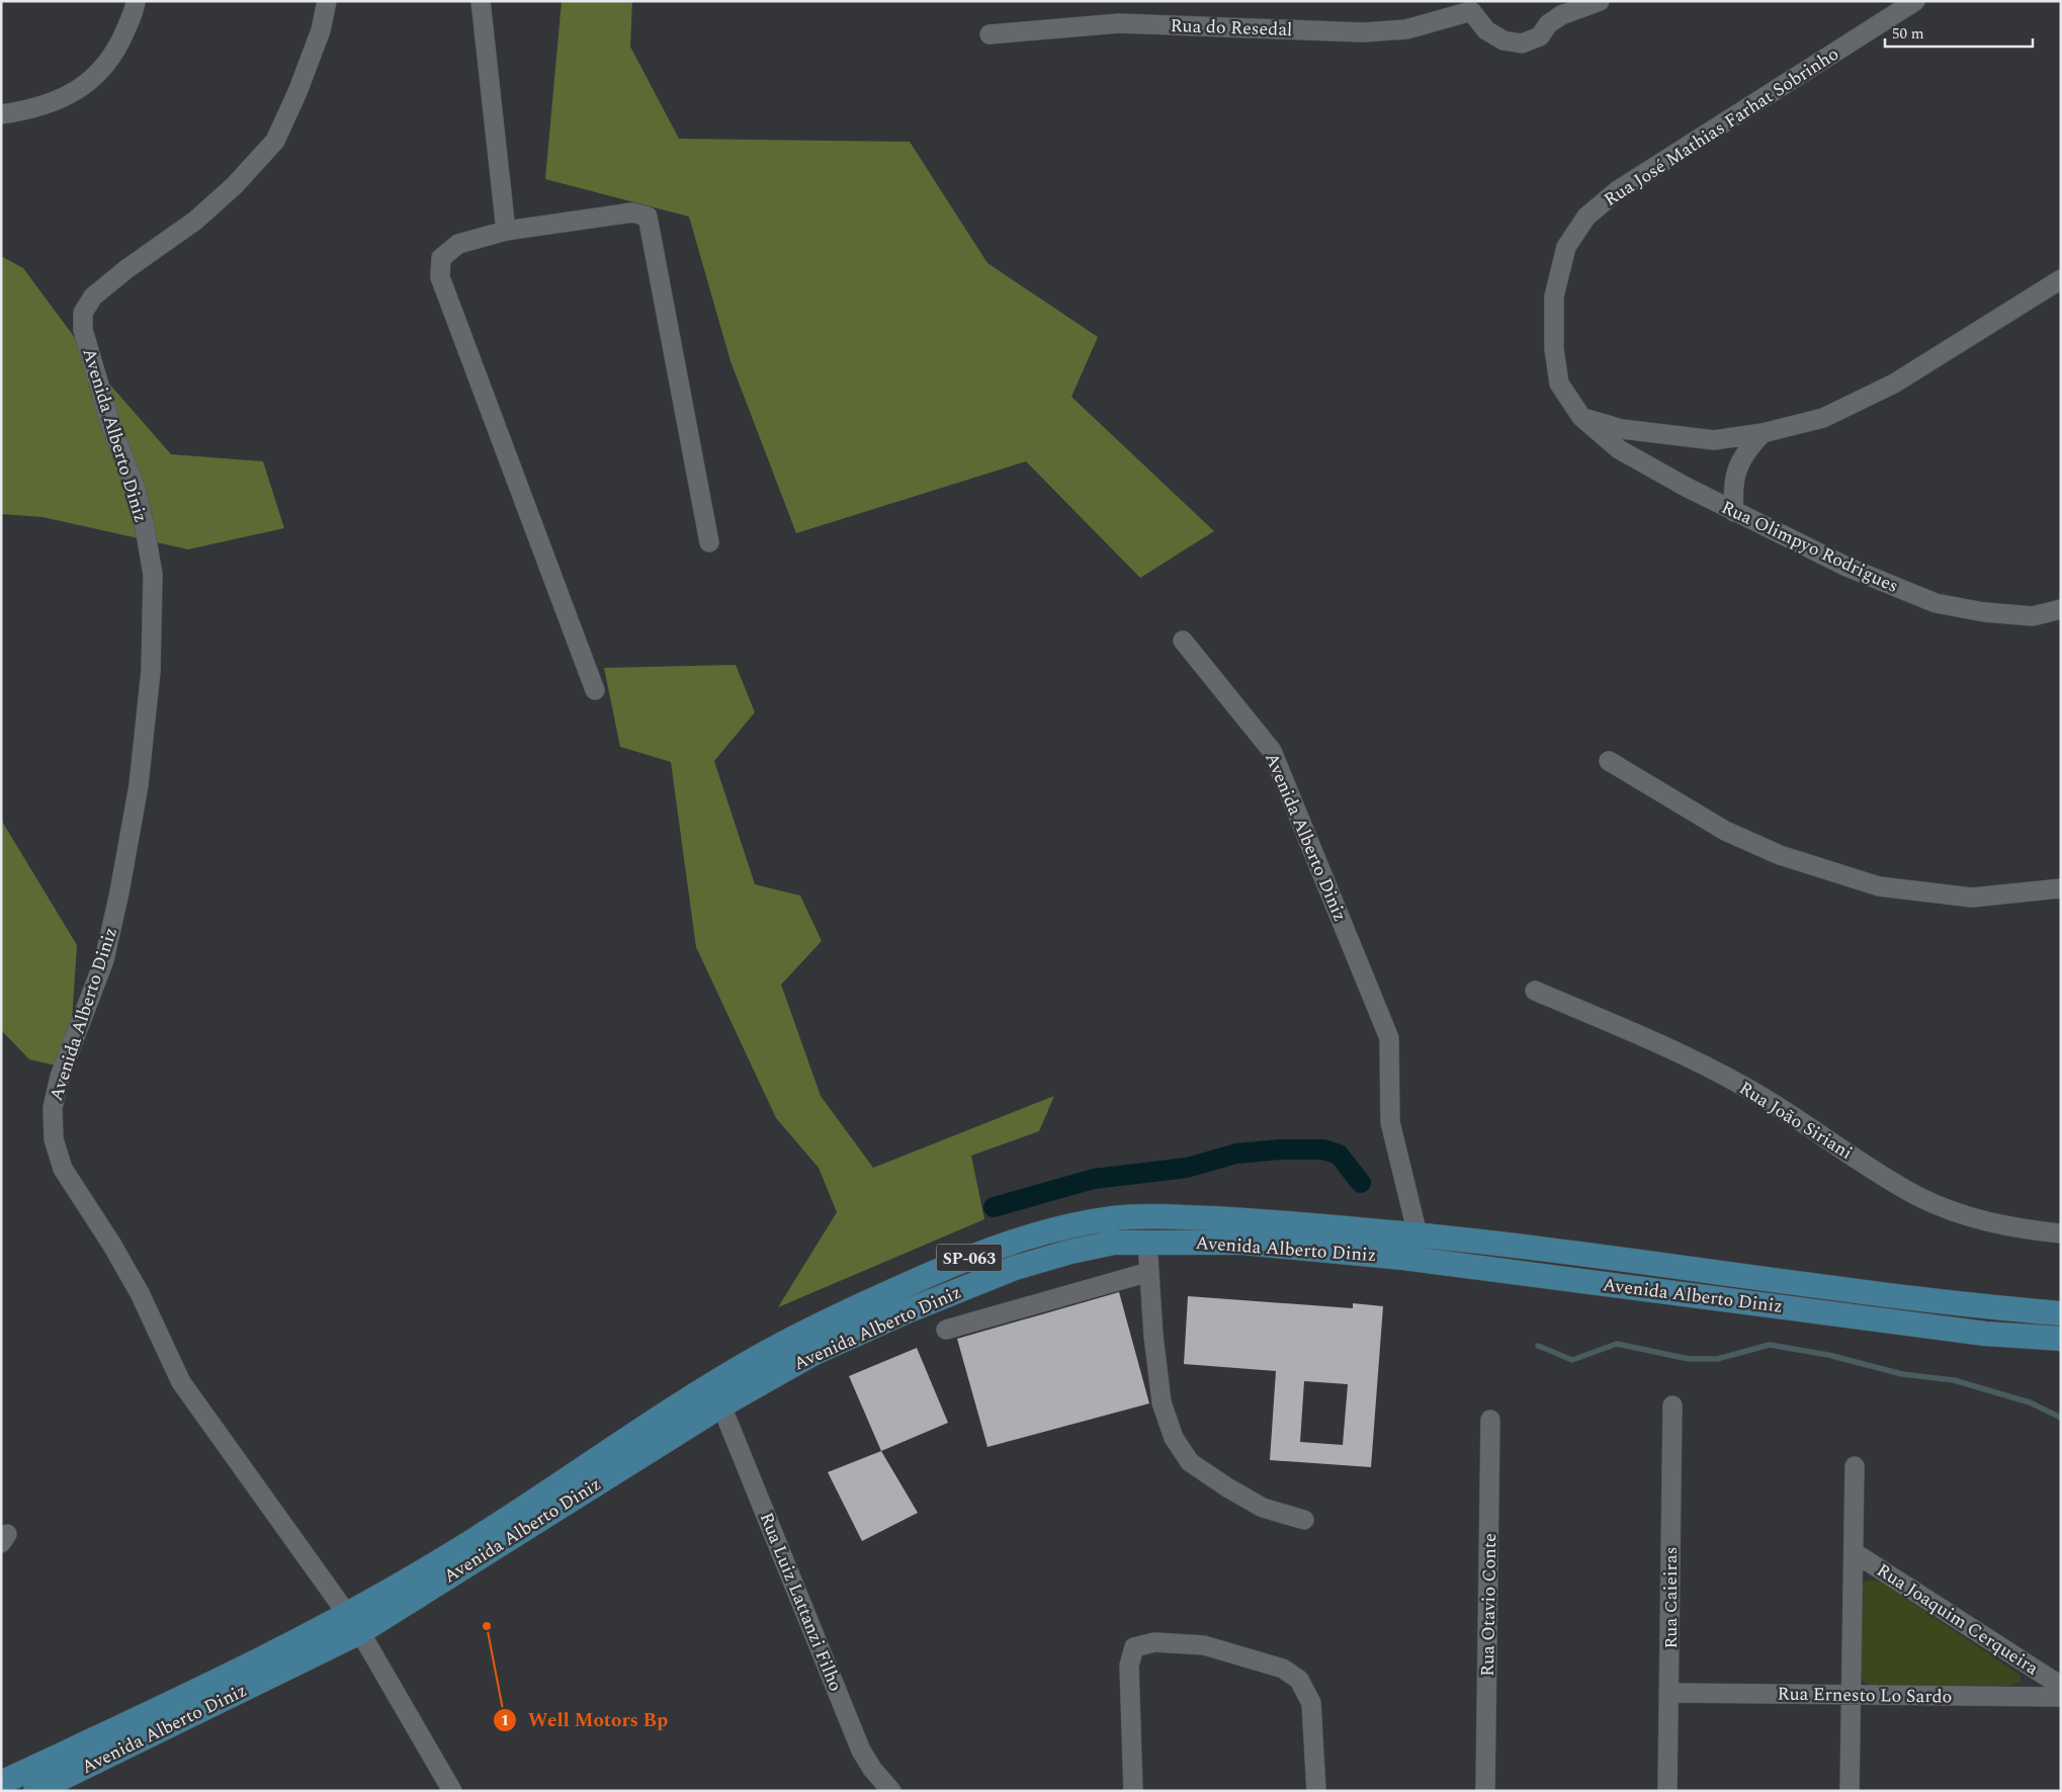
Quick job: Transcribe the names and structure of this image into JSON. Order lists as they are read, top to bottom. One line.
{"streets":{"main road":["Avenida Alberto Diniz","SP-063"],"street":["Rua do Resedal","Rua José Mathias Farhat Sobrinho","Rua Olimpyo Rodrigues","Rua João Siriani","Rua Caieiras","Rua Luiz Lattanzi Filho","Rua Otavio Conte","Rua Joaquim Cerqueira","Rua Ernesto Lo Sardo"]},"crossings":[["Rua José Mathias Farhat Sobrinho","Rua Olimpyo Rodrigues"],["Avenida Alberto Diniz","Rua Luiz Lattanzi Filho"],["Rua Caieiras","Rua Ernesto Lo Sardo"]],"places":["Well Motors Bp"],"scale_bar":"50 m"}
